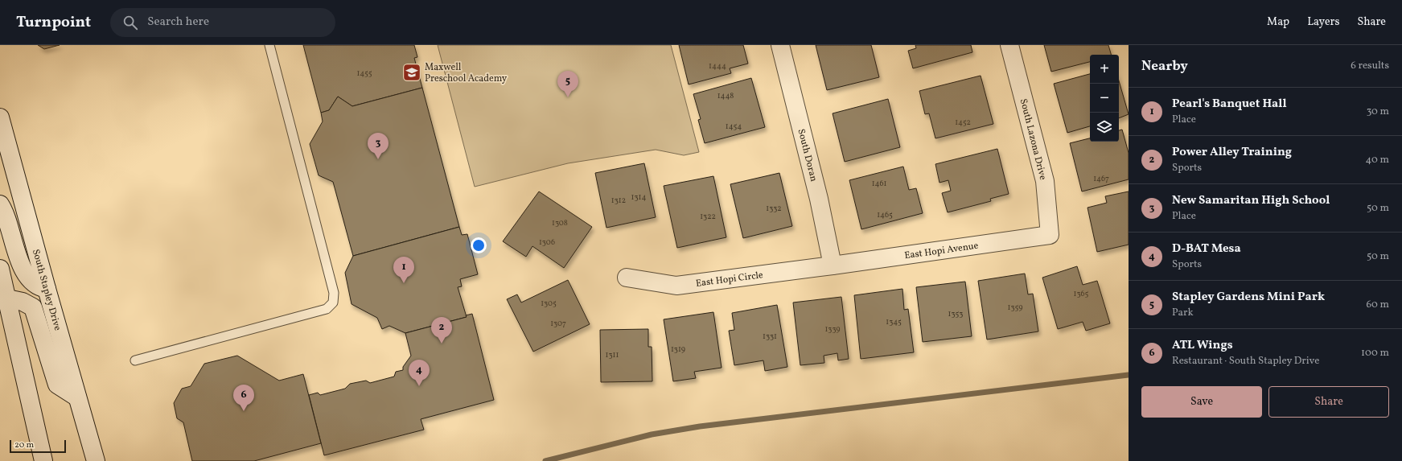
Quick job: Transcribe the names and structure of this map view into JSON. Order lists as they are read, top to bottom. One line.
{"streets":{"street":["South Lazona Drive","South Doran","East Hopi Avenue","East Hopi Circle","South Stapley Drive"]},"crossings":[["South Lazona Drive","East Hopi Avenue"],["South Doran","East Hopi Avenue"],["South Doran","East Hopi Circle"],["East Hopi Avenue","East Hopi Circle"]],"places":{"school or university":["Maxwell Preschool Academy"]},"house_numbers":["1444","1455","1448","1452","1454","1467","1461","1314","1312","1332","1465","1322","1308","1306","1365","1305","1359","1353","1345","1307","1339","1331","1319","1311"],"scale_bar":"20 m","page":{"header":"Turnpoint","search":"Search here","nav":["Map","Layers","Share"],"heading":["Nearby","6 results"],"map_buttons":["+","−"],"pins":["5","3","1","2","4","6"],"list":[{"mark":"1","name":"Pearl's Banquet Hall","note":"Place","value":"30 m"},{"mark":"2","name":"Power Alley Training","note":"Sports","value":"40 m"},{"mark":"3","name":"New Samaritan High School","note":"Place","value":"50 m"},{"mark":"4","name":"D-BAT Mesa","note":"Sports","value":"50 m"},{"mark":"5","name":"Stapley Gardens Mini Park","note":"Park","value":"60 m"},{"mark":"6","name":"ATL Wings","note":"Restaurant · South Stapley Drive","value":"100 m"}],"buttons":["Save","Share"],"scale":"20 m"}}
